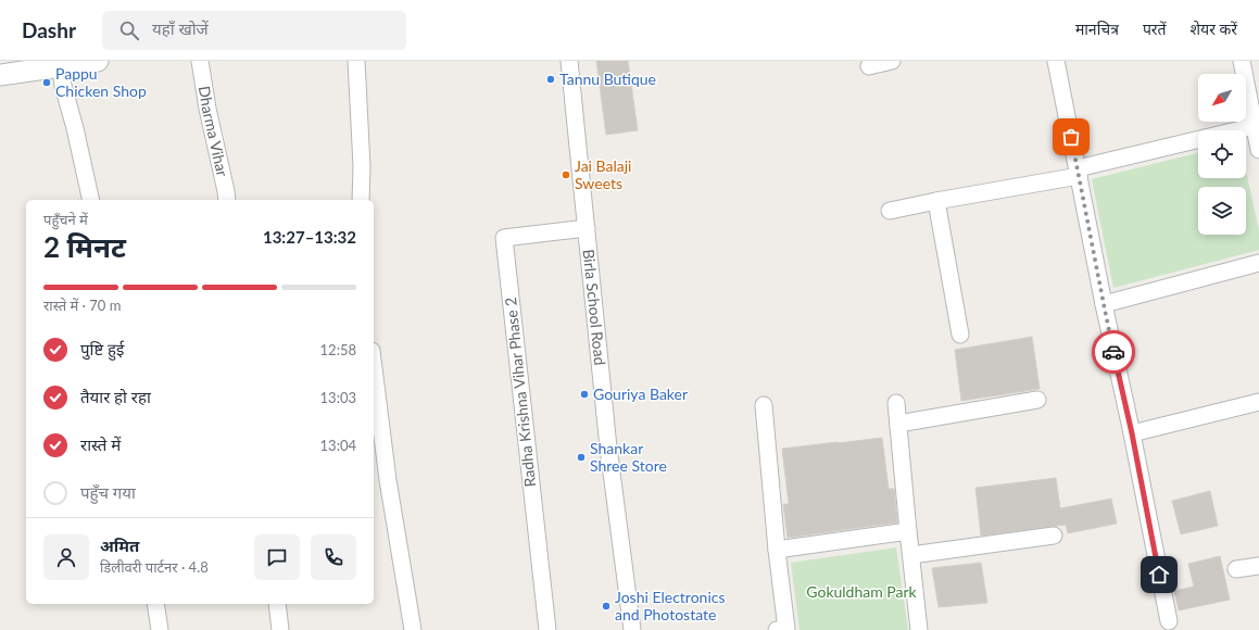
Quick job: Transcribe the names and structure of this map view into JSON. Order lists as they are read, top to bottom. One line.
{"streets":{"street":["Dharma Vihar","Birla School Road","Radha Krishna Vihar Phase 2"]},"crossings":[["Birla School Road","Radha Krishna Vihar Phase 2"]],"parks":["Gokuldham Park"],"places":["Tannu Butique","Pappu Chicken Shop","Jai Balaji Sweets","Gouriya Baker","Shankar Shree Store","Joshi Electronics and Photostate"],"north":"bottom left","page":{"header":"Dashr","search":"यहाँ खोजें","nav":["मानचित्र","परतें","शेयर करें"],"heading":["2 मिनट","पहुँचने में","13:27–13:32"],"panel":["अमित","डिलीवरी पार्टनर · 4.8"],"bar":"रास्ते में · 70 m","list":[["पुष्टि हुई","12:58"],["तैयार हो रहा","13:03"],["रास्ते में","13:04"],"पहुँच गया"]}}
